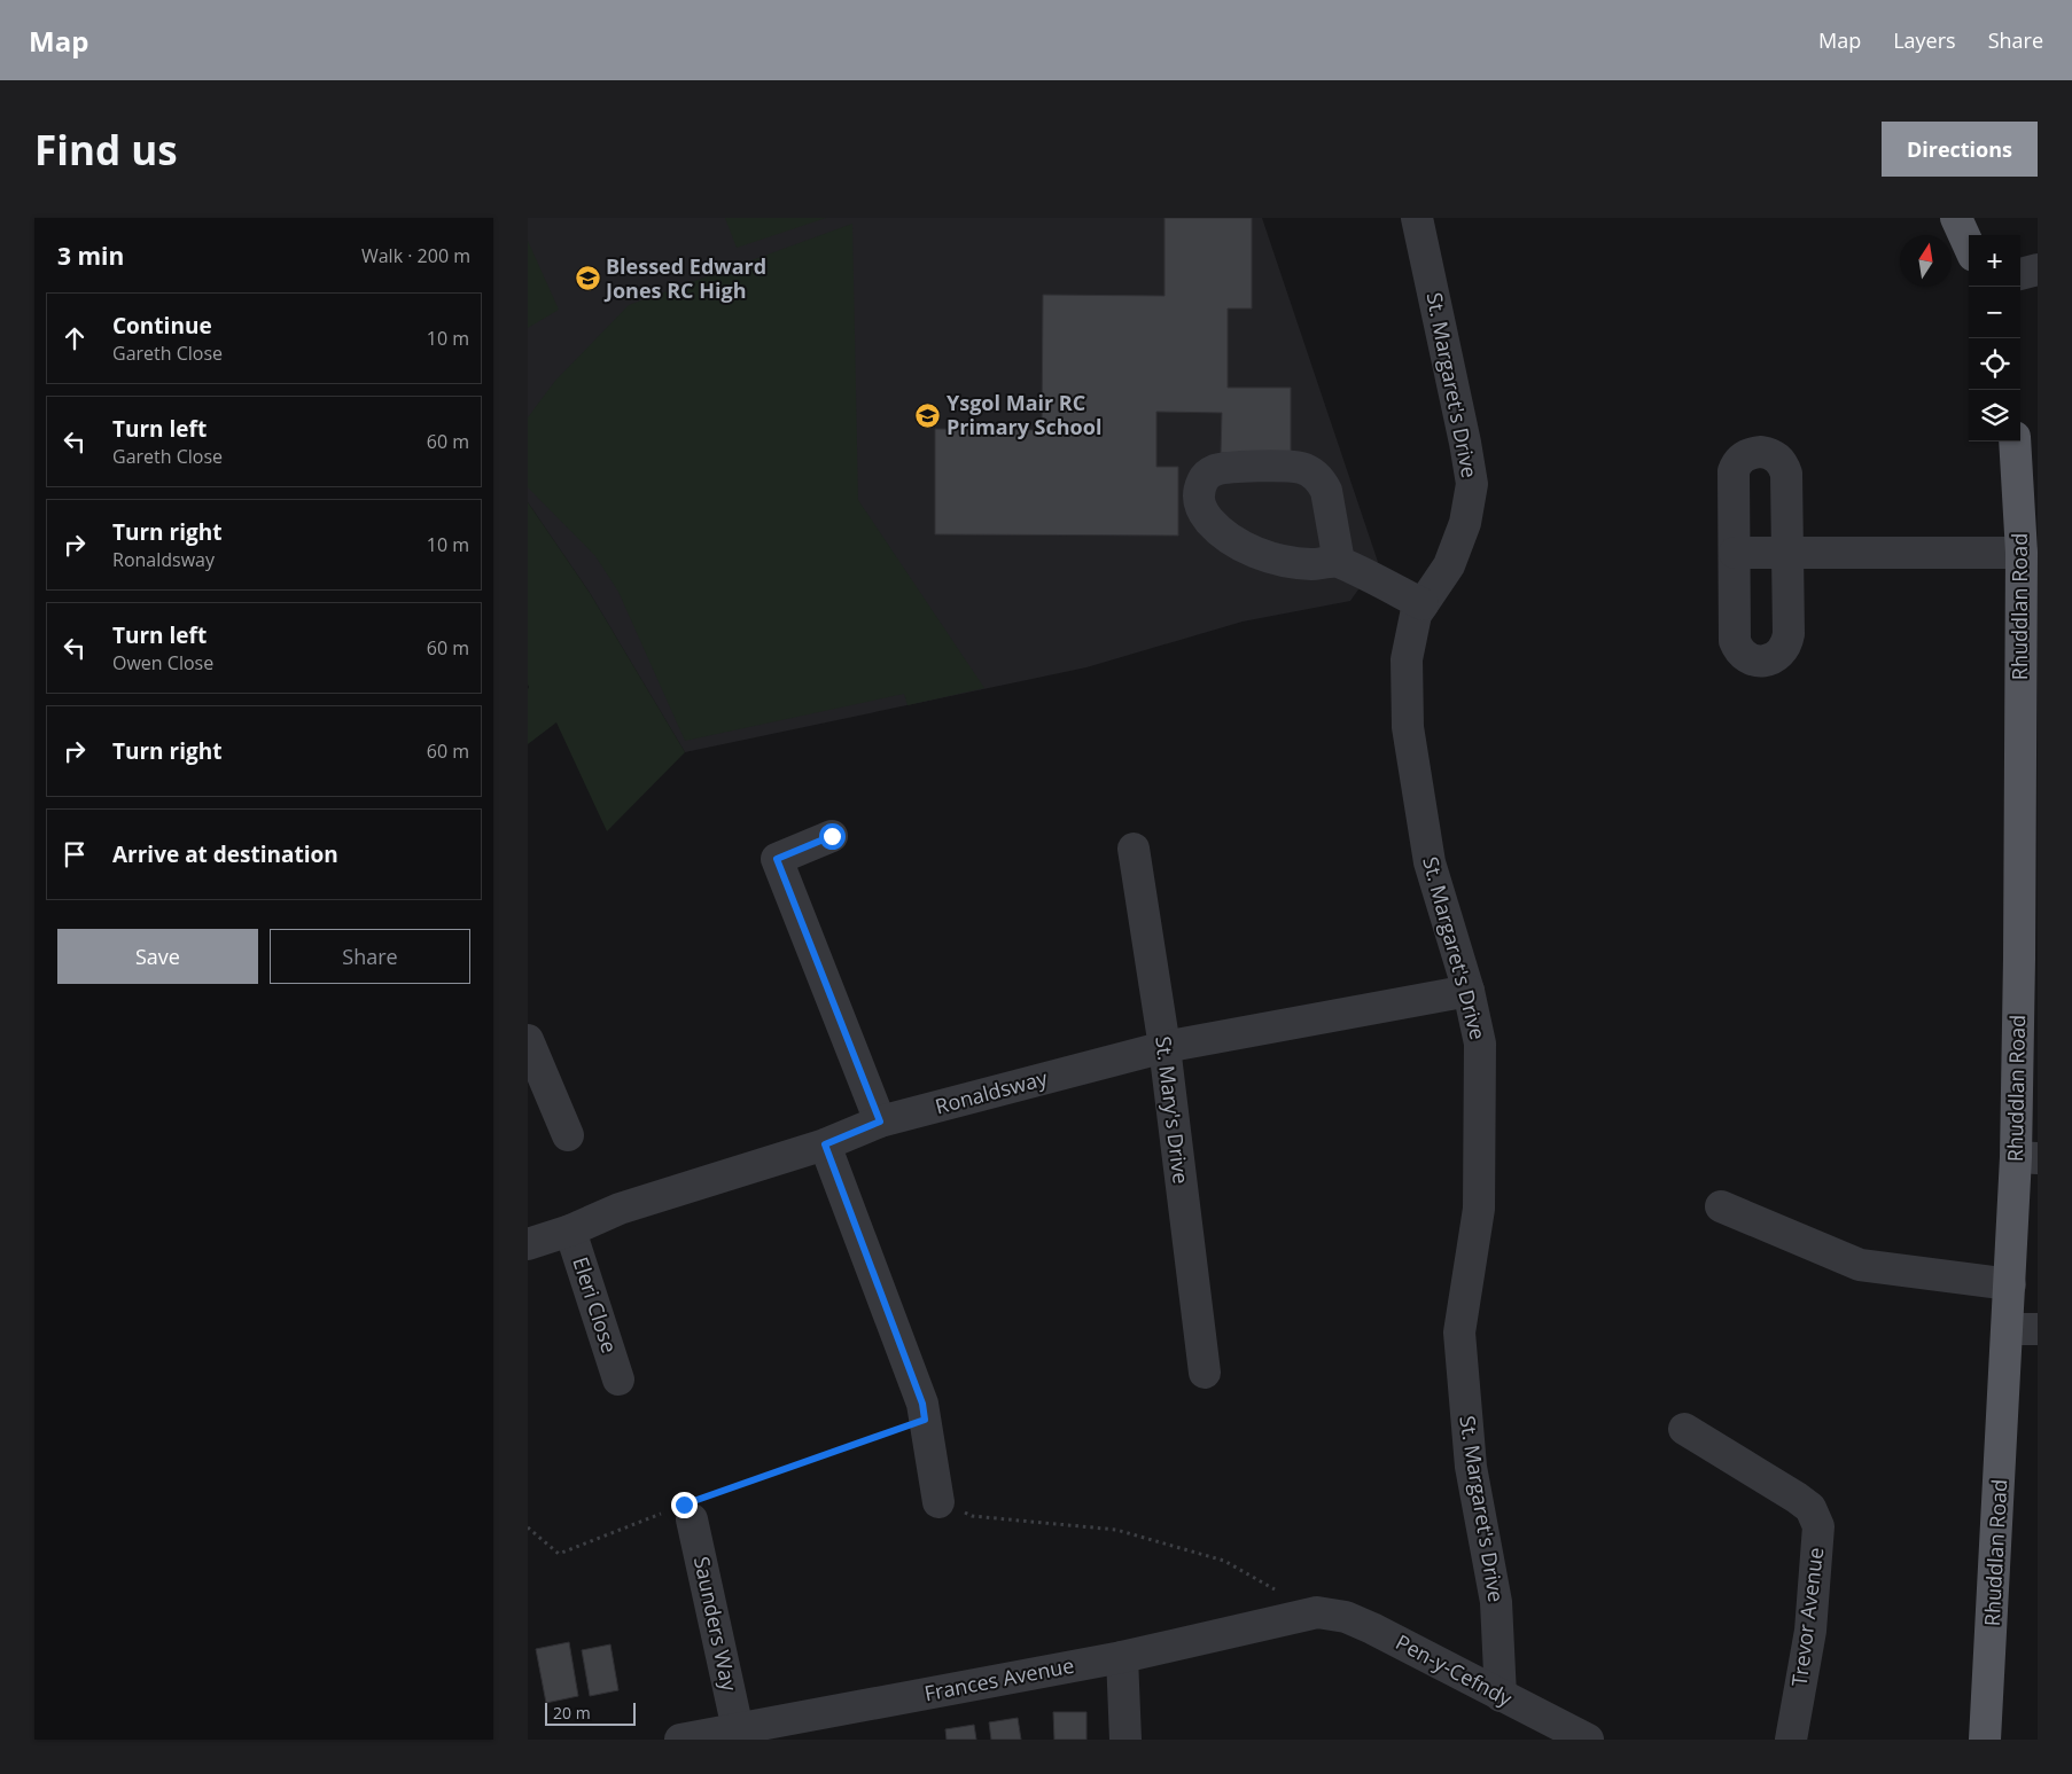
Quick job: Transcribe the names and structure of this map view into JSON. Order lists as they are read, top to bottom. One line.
{"streets":{"main road":["Rhuddlan Road"],"street":["St. Margaret's Drive","Ronaldsway","St. Mary's Drive","Eleri Close","Trevor Avenue","Saunders Way","Pen-y-Cefndy","Frances Avenue"]},"crossings":[["St. Margaret's Drive","Ronaldsway"],["St. Margaret's Drive","Pen-y-Cefndy"],["Ronaldsway","St. Mary's Drive"],["Ronaldsway","Eleri Close"],["Saunders Way","Frances Avenue"],["Pen-y-Cefndy","Frances Avenue"]],"places":{"school or university":["Blessed Edward Jones RC High","Ysgol Mair RC Primary School"]},"scale_bar":"20 m","north":"top","page":{"header":"Map","nav":["Map","Layers","Share"],"buttons":["Directions",["Save","Share"]],"title":"Find us","heading":["3 min","Walk · 200 m"],"map_buttons":["+","−"],"list":[["Continue","Gareth Close","10 m"],["Turn left","Gareth Close","60 m"],["Turn right","Ronaldsway","10 m"],["Turn left","Owen Close","60 m"],["Turn right","60 m"],"Arrive at destination"],"scale":"20 m"}}
